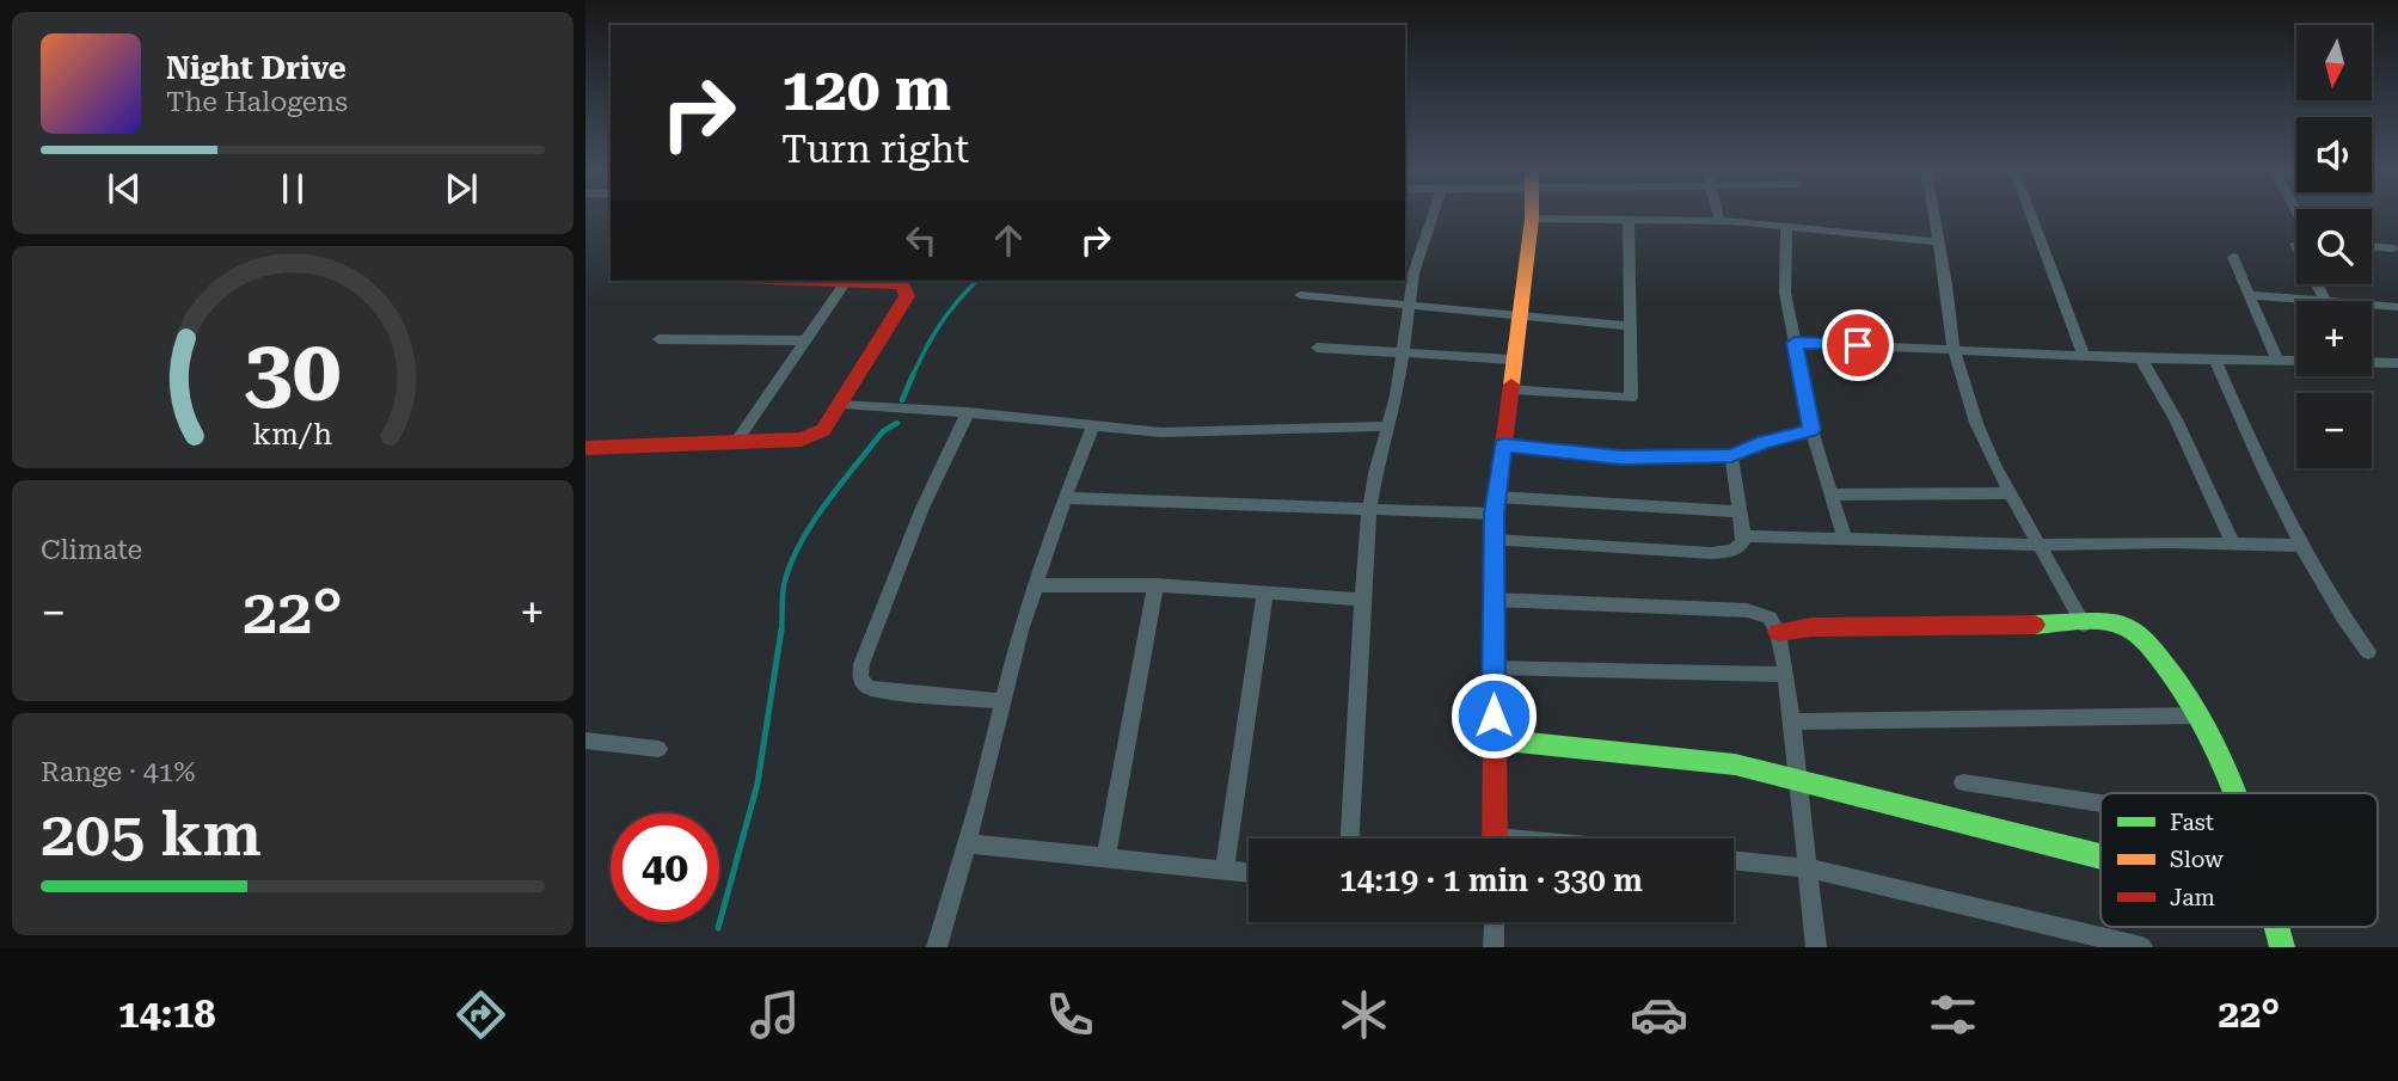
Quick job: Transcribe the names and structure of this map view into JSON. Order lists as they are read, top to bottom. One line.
{"legend":["Fast","Slow","Jam"],"north":"bottom","page":{"map_buttons":["+","−"],"turn":["120 m","Turn right"],"song":["Night Drive","The Halogens"],"tile":["Climate",["Range · 41%","205 km"]],"heat":["−","22°","+"],"limit":"40","trip":"14:19 · 1 min · 330 m","tabs":["14:18","22°"],"gauge":["30","km/h"]}}
